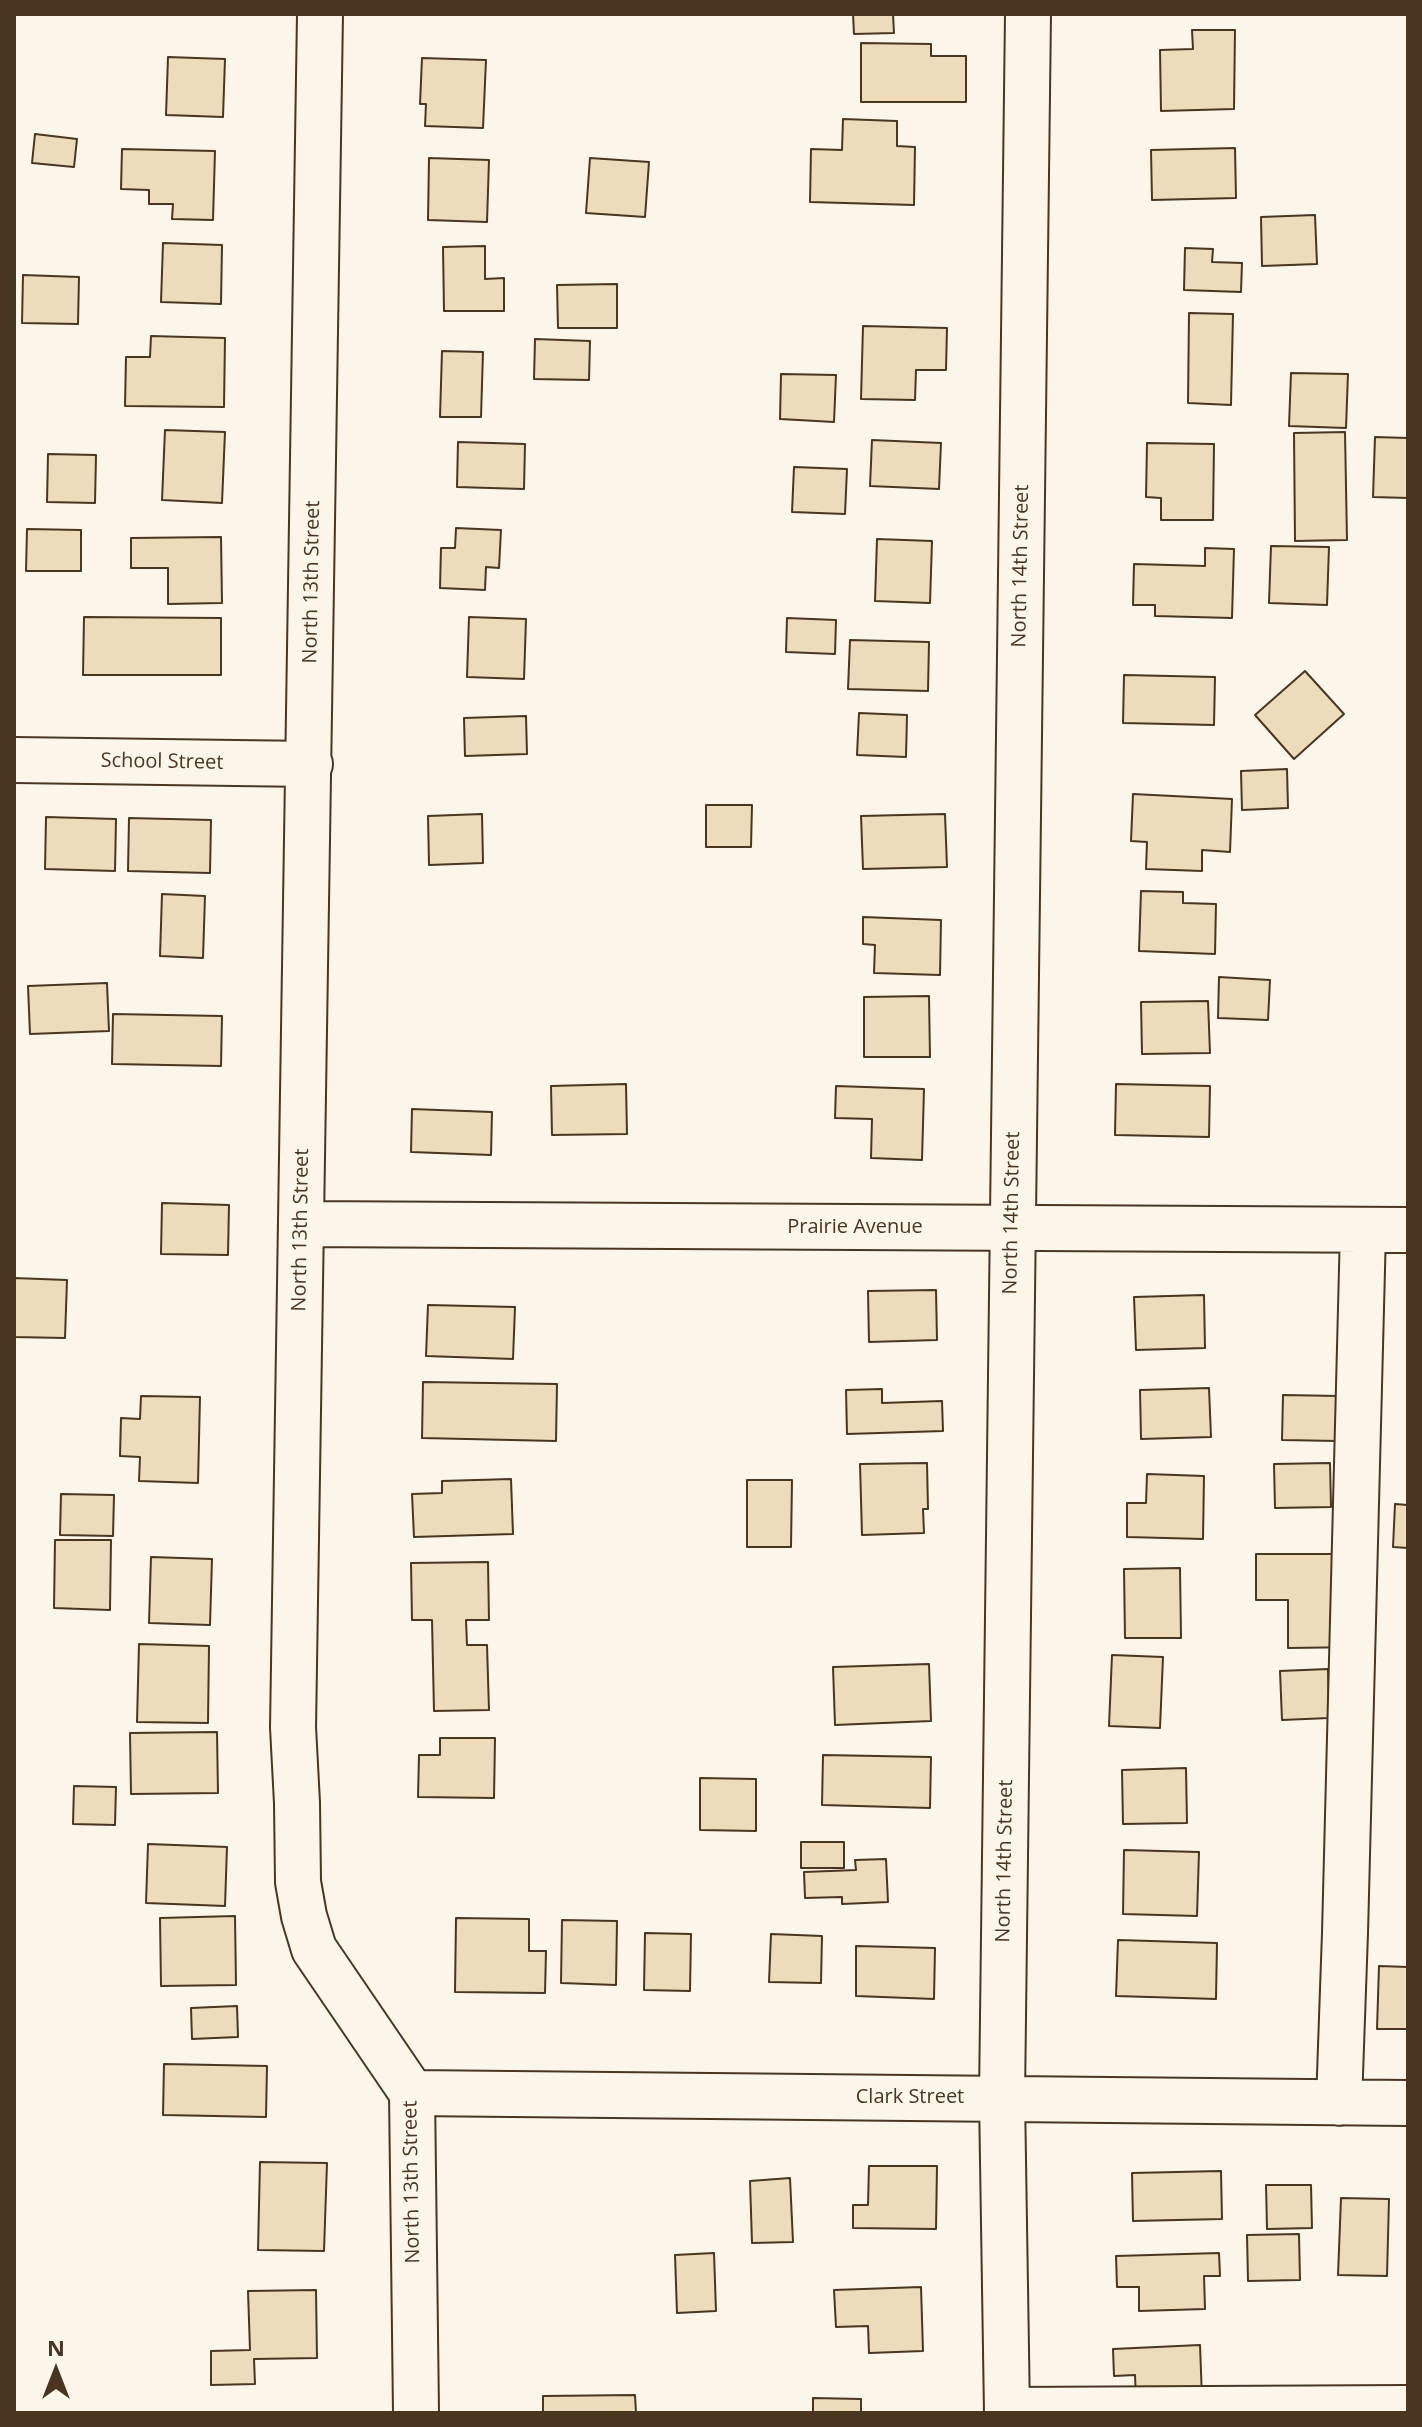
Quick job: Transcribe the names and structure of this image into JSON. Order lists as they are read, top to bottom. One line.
{"streets":{"street":["North 14th Street","North 13th Street","School Street","Prairie Avenue","Clark Street"]},"crossings":[["North 14th Street","Prairie Avenue"],["North 14th Street","Clark Street"],["North 13th Street","School Street"],["North 13th Street","Prairie Avenue"],["North 13th Street","Clark Street"]],"north":"top"}
